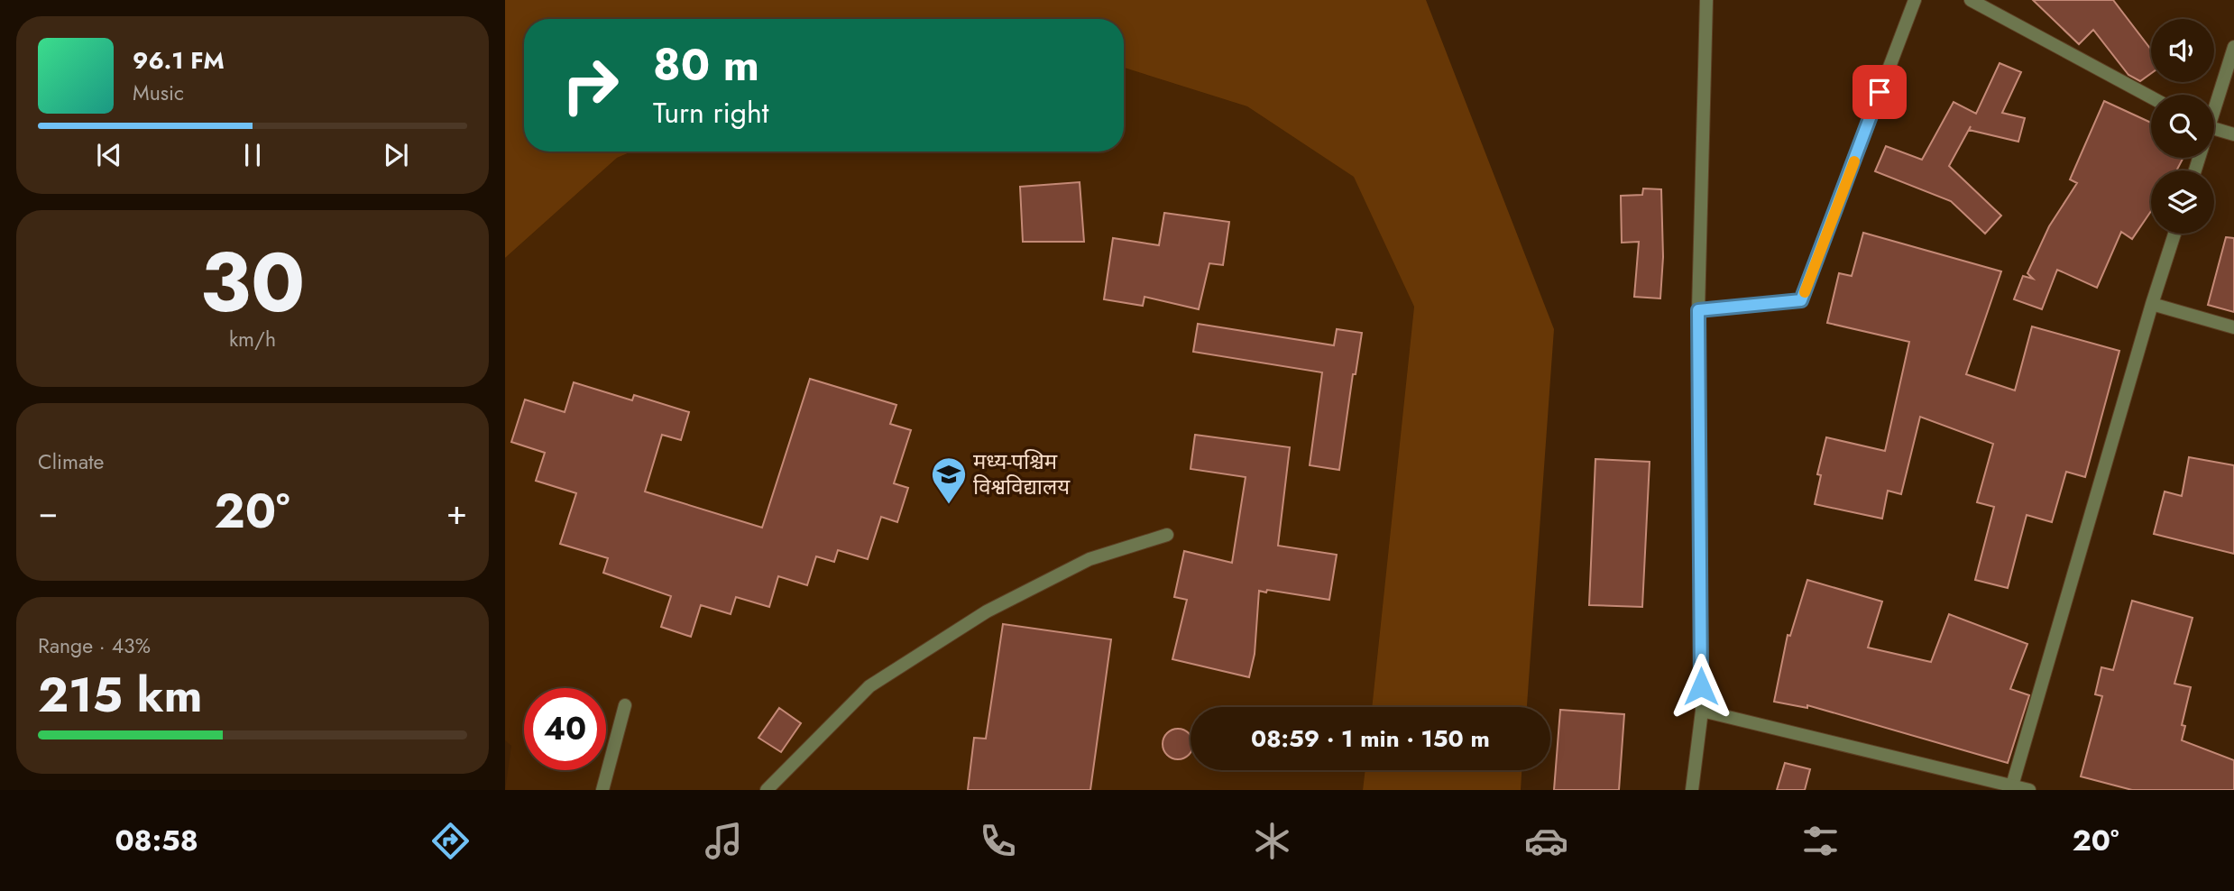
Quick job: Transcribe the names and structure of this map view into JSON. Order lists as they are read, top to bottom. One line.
{"places":{"school or university":["मध्य-पश्चिम विश्वविद्यालय"]},"page":{"turn":["80 m","Turn right"],"song":["96.1 FM","Music"],"tile":[["30","km/h"],"Climate",["Range · 43%","215 km"]],"heat":["−","20°","+"],"limit":"40","trip":"08:59 · 1 min · 150 m","tabs":["08:58","20°"]}}
